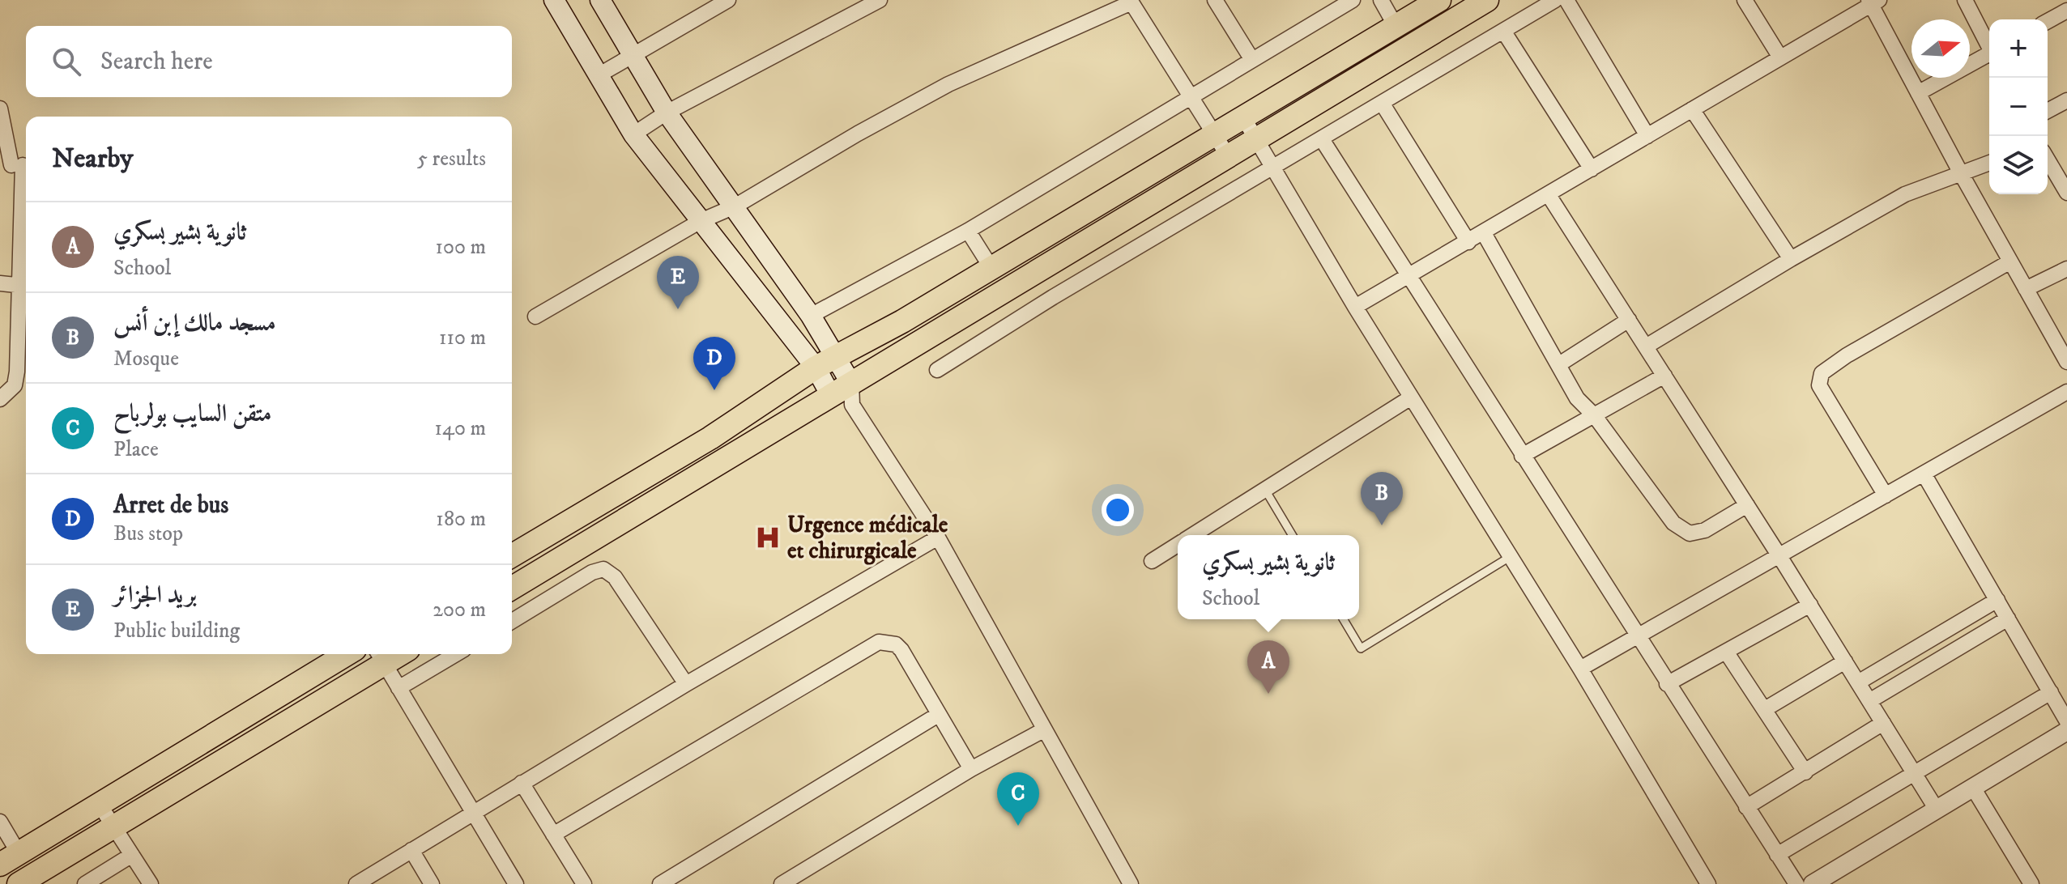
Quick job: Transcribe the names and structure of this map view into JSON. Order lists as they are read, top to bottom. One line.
{"places":{"hospital":["Urgence médicale et chirurgicale"]},"north":"right","page":{"map_buttons":["+","−"],"search":"Search here","heading":["Nearby","5 results"],"list":[{"mark":"A","name":"ثانوية بشير بسكري","note":"School","value":"100 m"},{"mark":"B","name":"مسجد مالك إبن أنس","note":"Mosque","value":"110 m"},{"mark":"C","name":"متقن السايب بولرباح","note":"Place","value":"140 m"},{"mark":"D","name":"Arret de bus","note":"Bus stop","value":"180 m"},{"mark":"E","name":"بريد الجزائر","note":"Public building","value":"200 m"}],"pins":["E","D","B","A","C"],"popup":["ثانوية بشير بسكري","School"]}}
